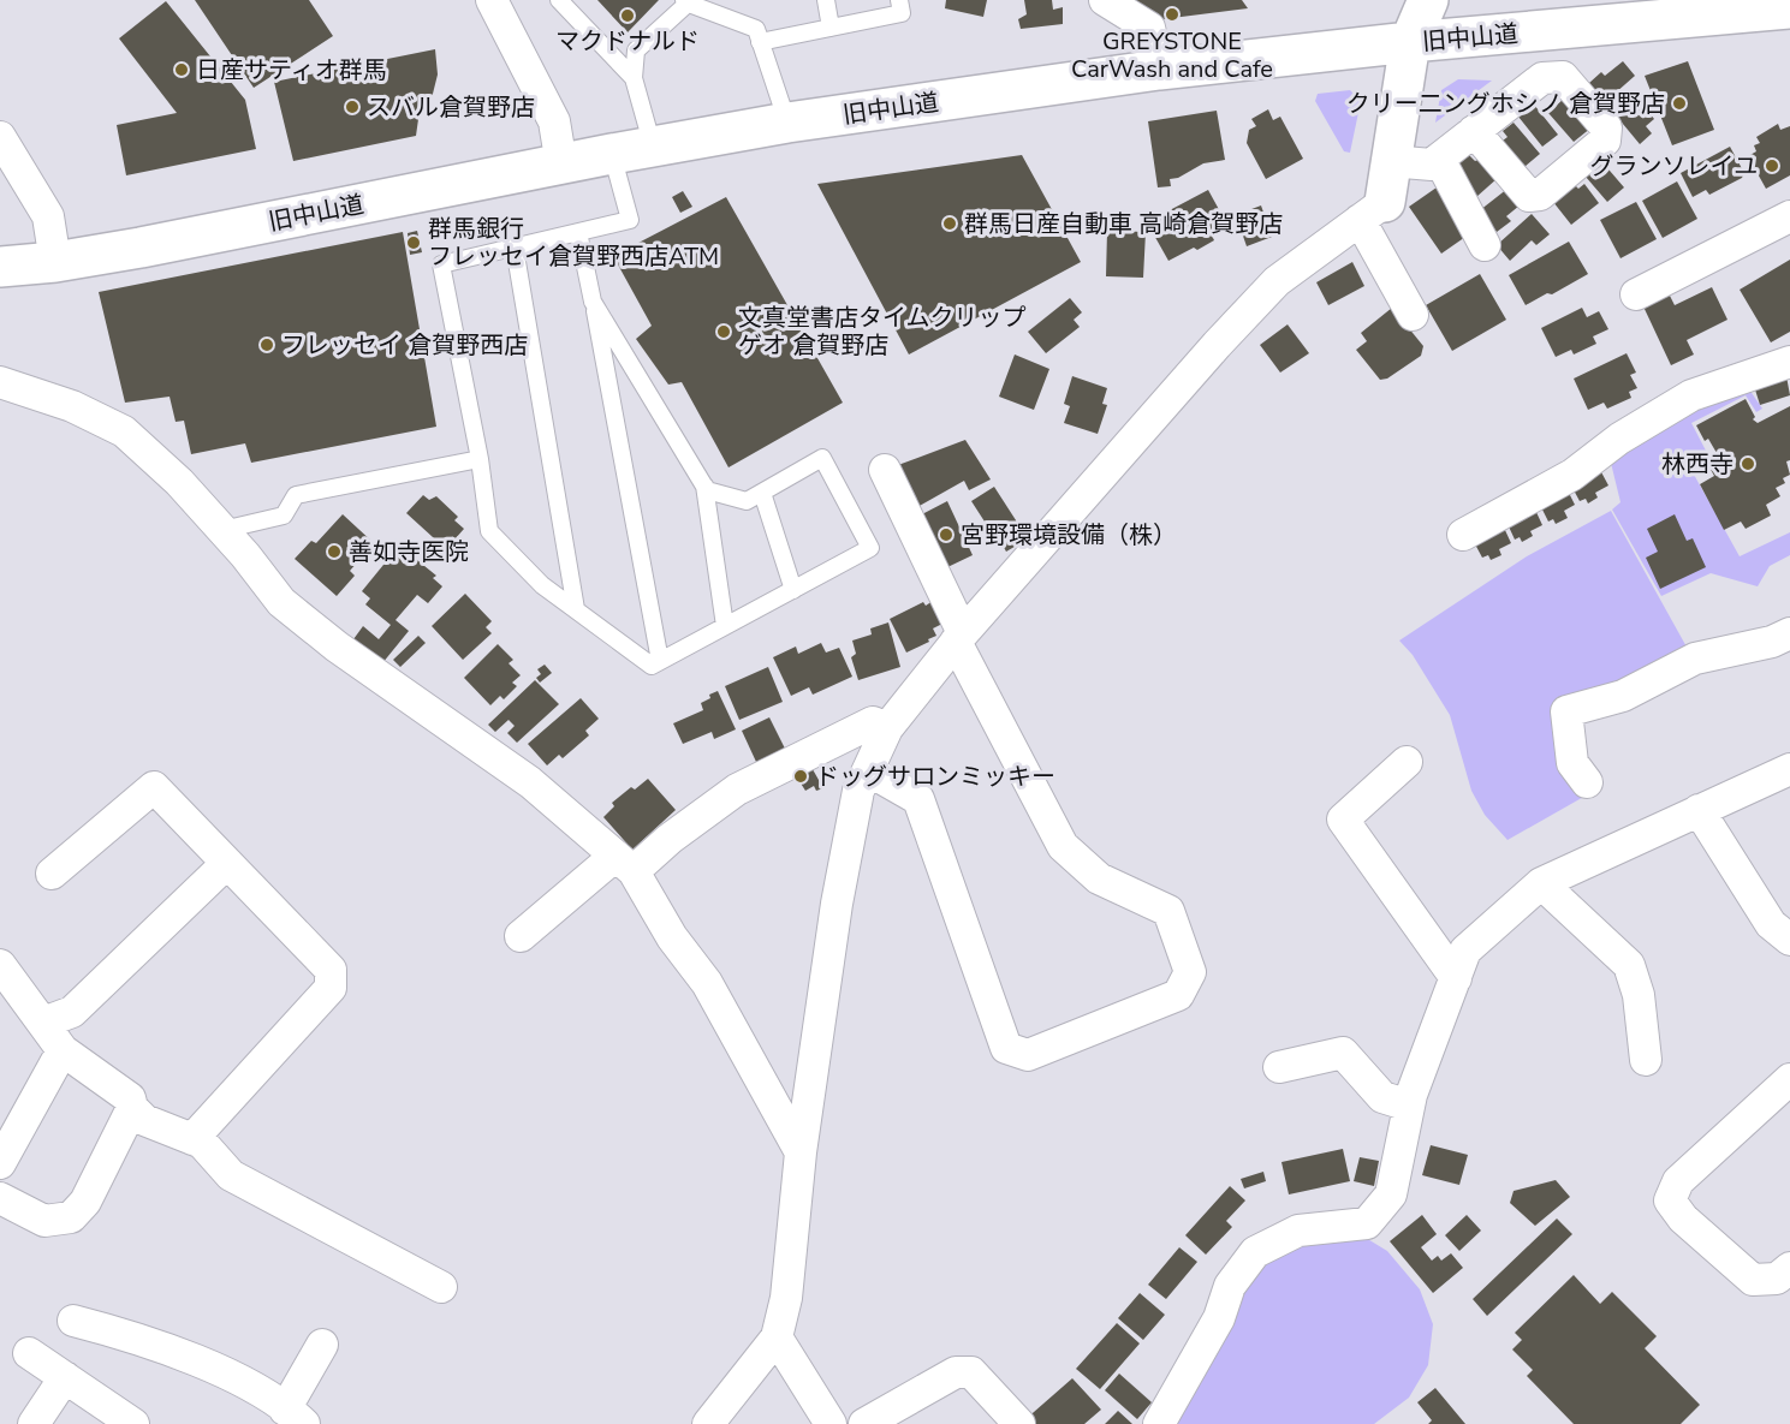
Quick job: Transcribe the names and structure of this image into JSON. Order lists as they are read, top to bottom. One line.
{"streets":{"main road":["旧中山道"]},"places":["GREYSTONE CarWash and Cafe","マクドナルド","日産サティオ群馬","クリー二ングホシノ 倉賀野店","スバル倉賀野店","グランソレイユ","群馬日産自動車 高崎倉賀野店","群馬銀行 フレッセイ倉賀野西店ATM","文真堂書店タイムクリップ ゲオ 倉賀野店","フレッセイ 倉賀野西店","林西寺","宮野環境設備（株）","善如寺医院","ドッグサロンミッキー"]}
